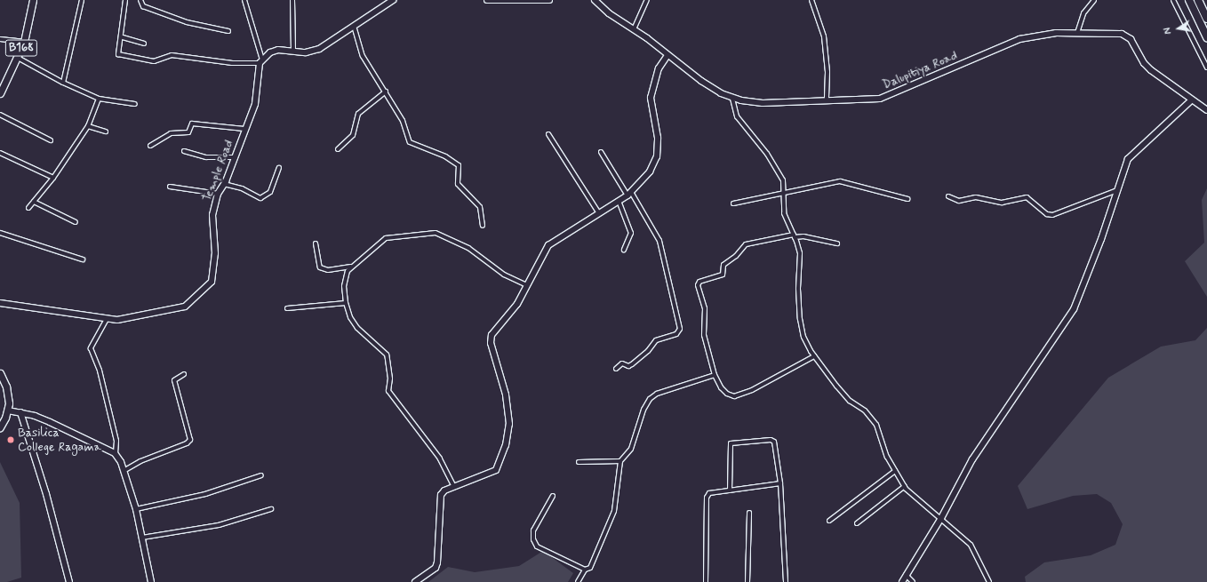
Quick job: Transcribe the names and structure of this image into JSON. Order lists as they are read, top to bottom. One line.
{"streets":{"main road":["B168"],"street":["Dalupitiya Road","Temple Road"]},"places":["Basilica College Ragama"],"north":"left"}
